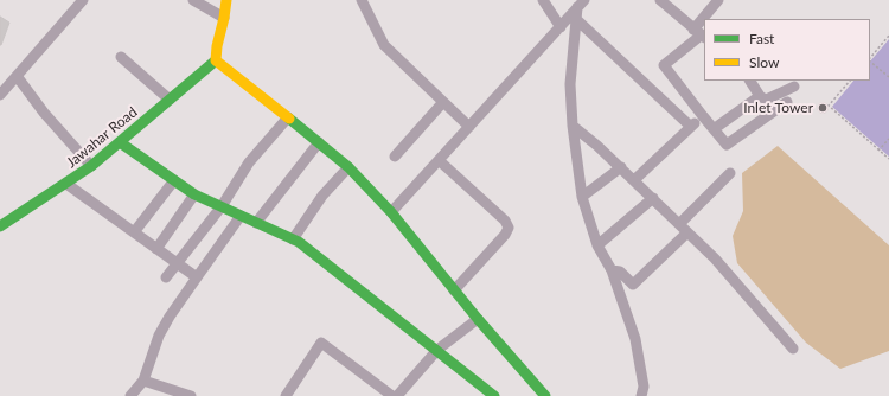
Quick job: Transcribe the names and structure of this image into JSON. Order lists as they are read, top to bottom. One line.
{"streets":{"street":["Jawahar Road"]},"places":["Inlet Tower"],"legend":["Fast","Slow"]}
